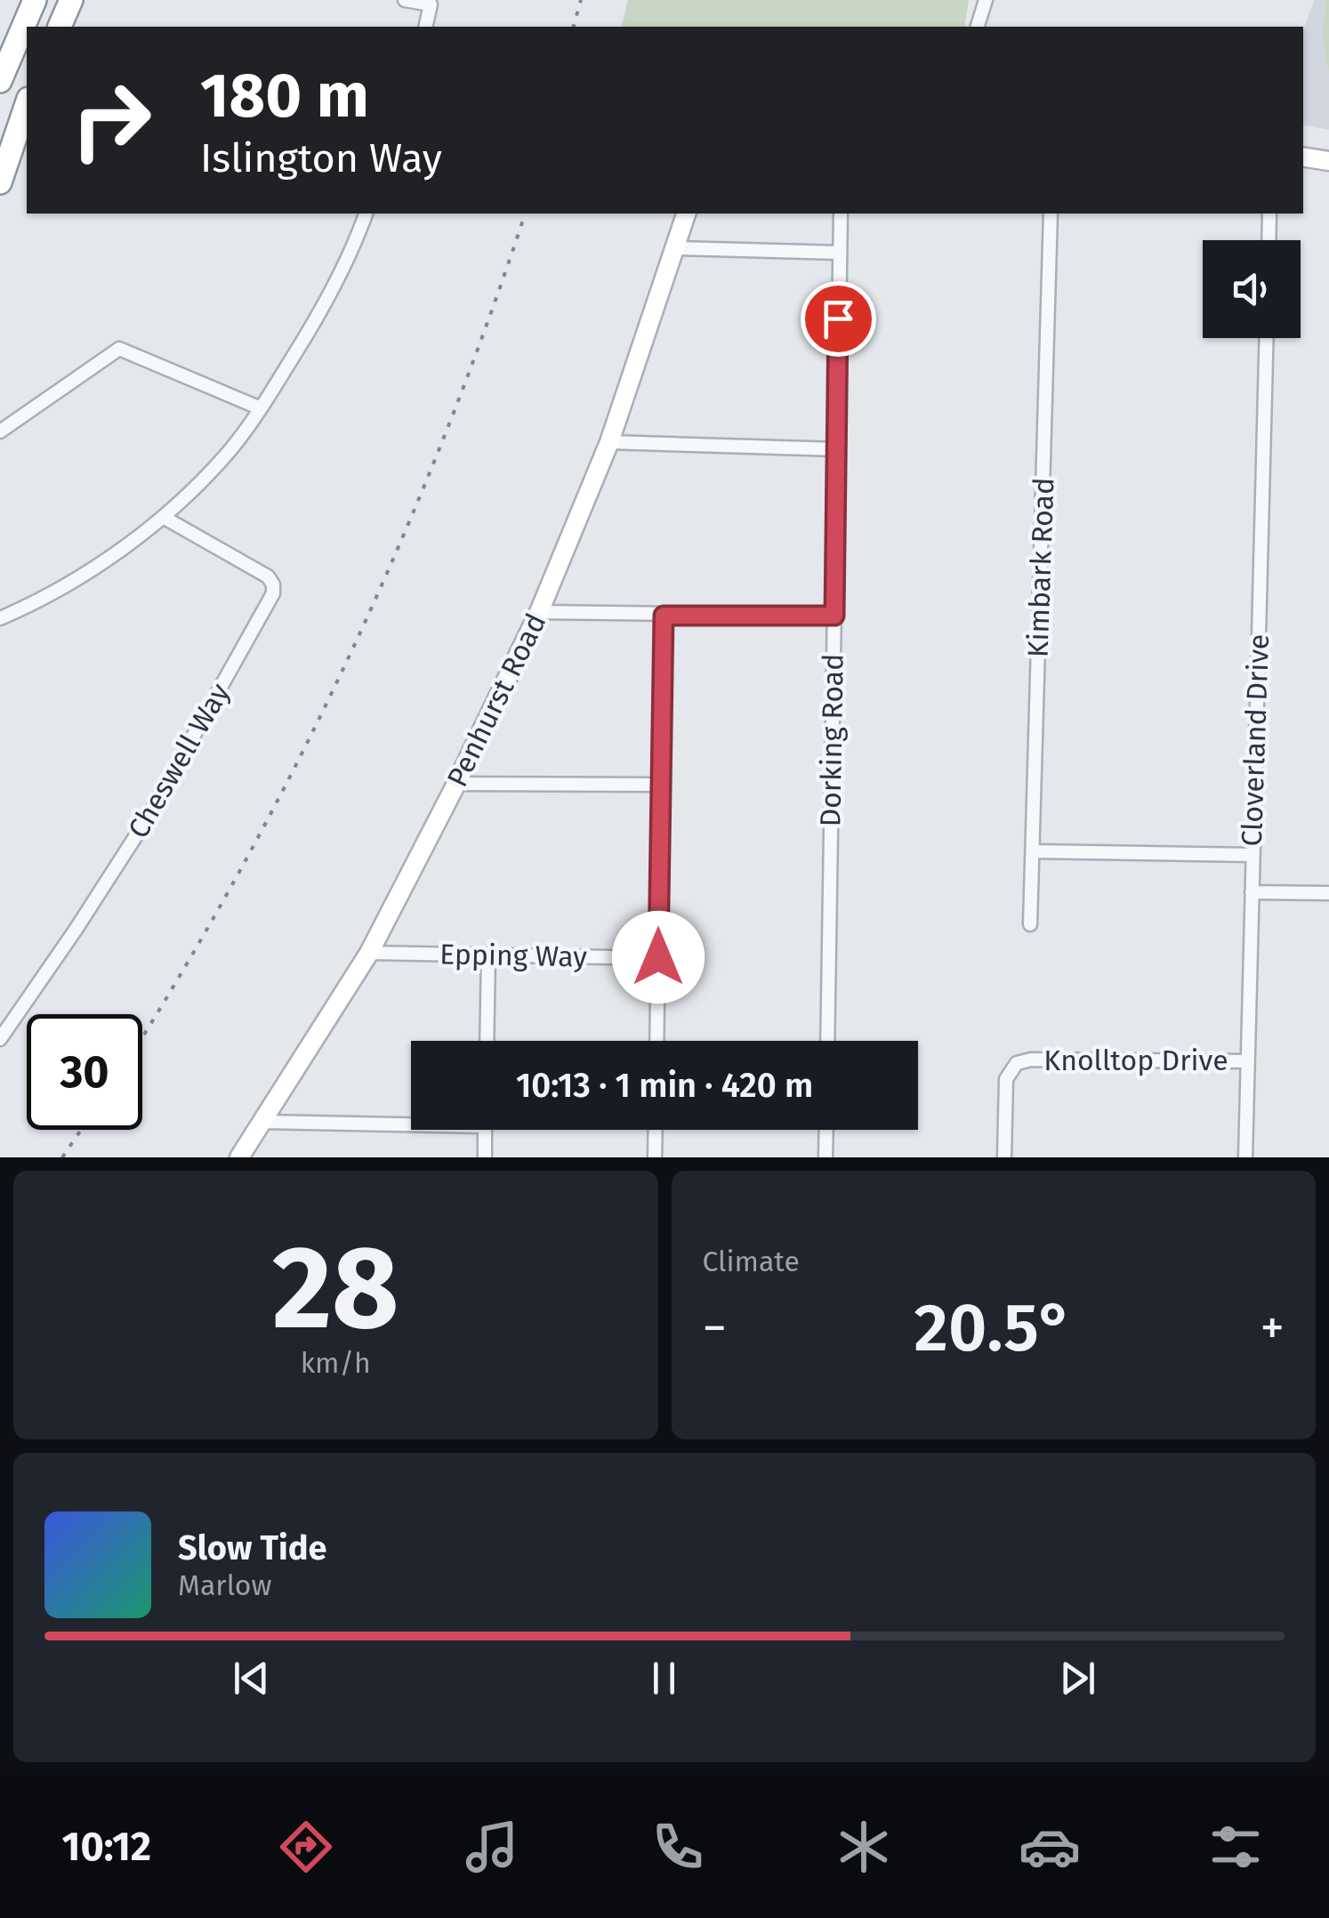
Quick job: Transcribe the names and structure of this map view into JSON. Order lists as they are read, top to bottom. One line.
{"streets":{"street":["Kimbark Road","Penhurst Road","Dorking Road","Cloverland Drive","Cheswell Way","Epping Way","Knolltop Drive"]},"crossings":[["Penhurst Road","Epping Way"],["Cloverland Drive","Knolltop Drive"]],"page":{"turn":["180 m","Islington Way"],"limit":"30","trip":"10:13 · 1 min · 420 m","tile":[["28","km/h"],"Climate"],"heat":["−","20.5°","+"],"song":["Slow Tide","Marlow"],"tabs":"10:12"}}
